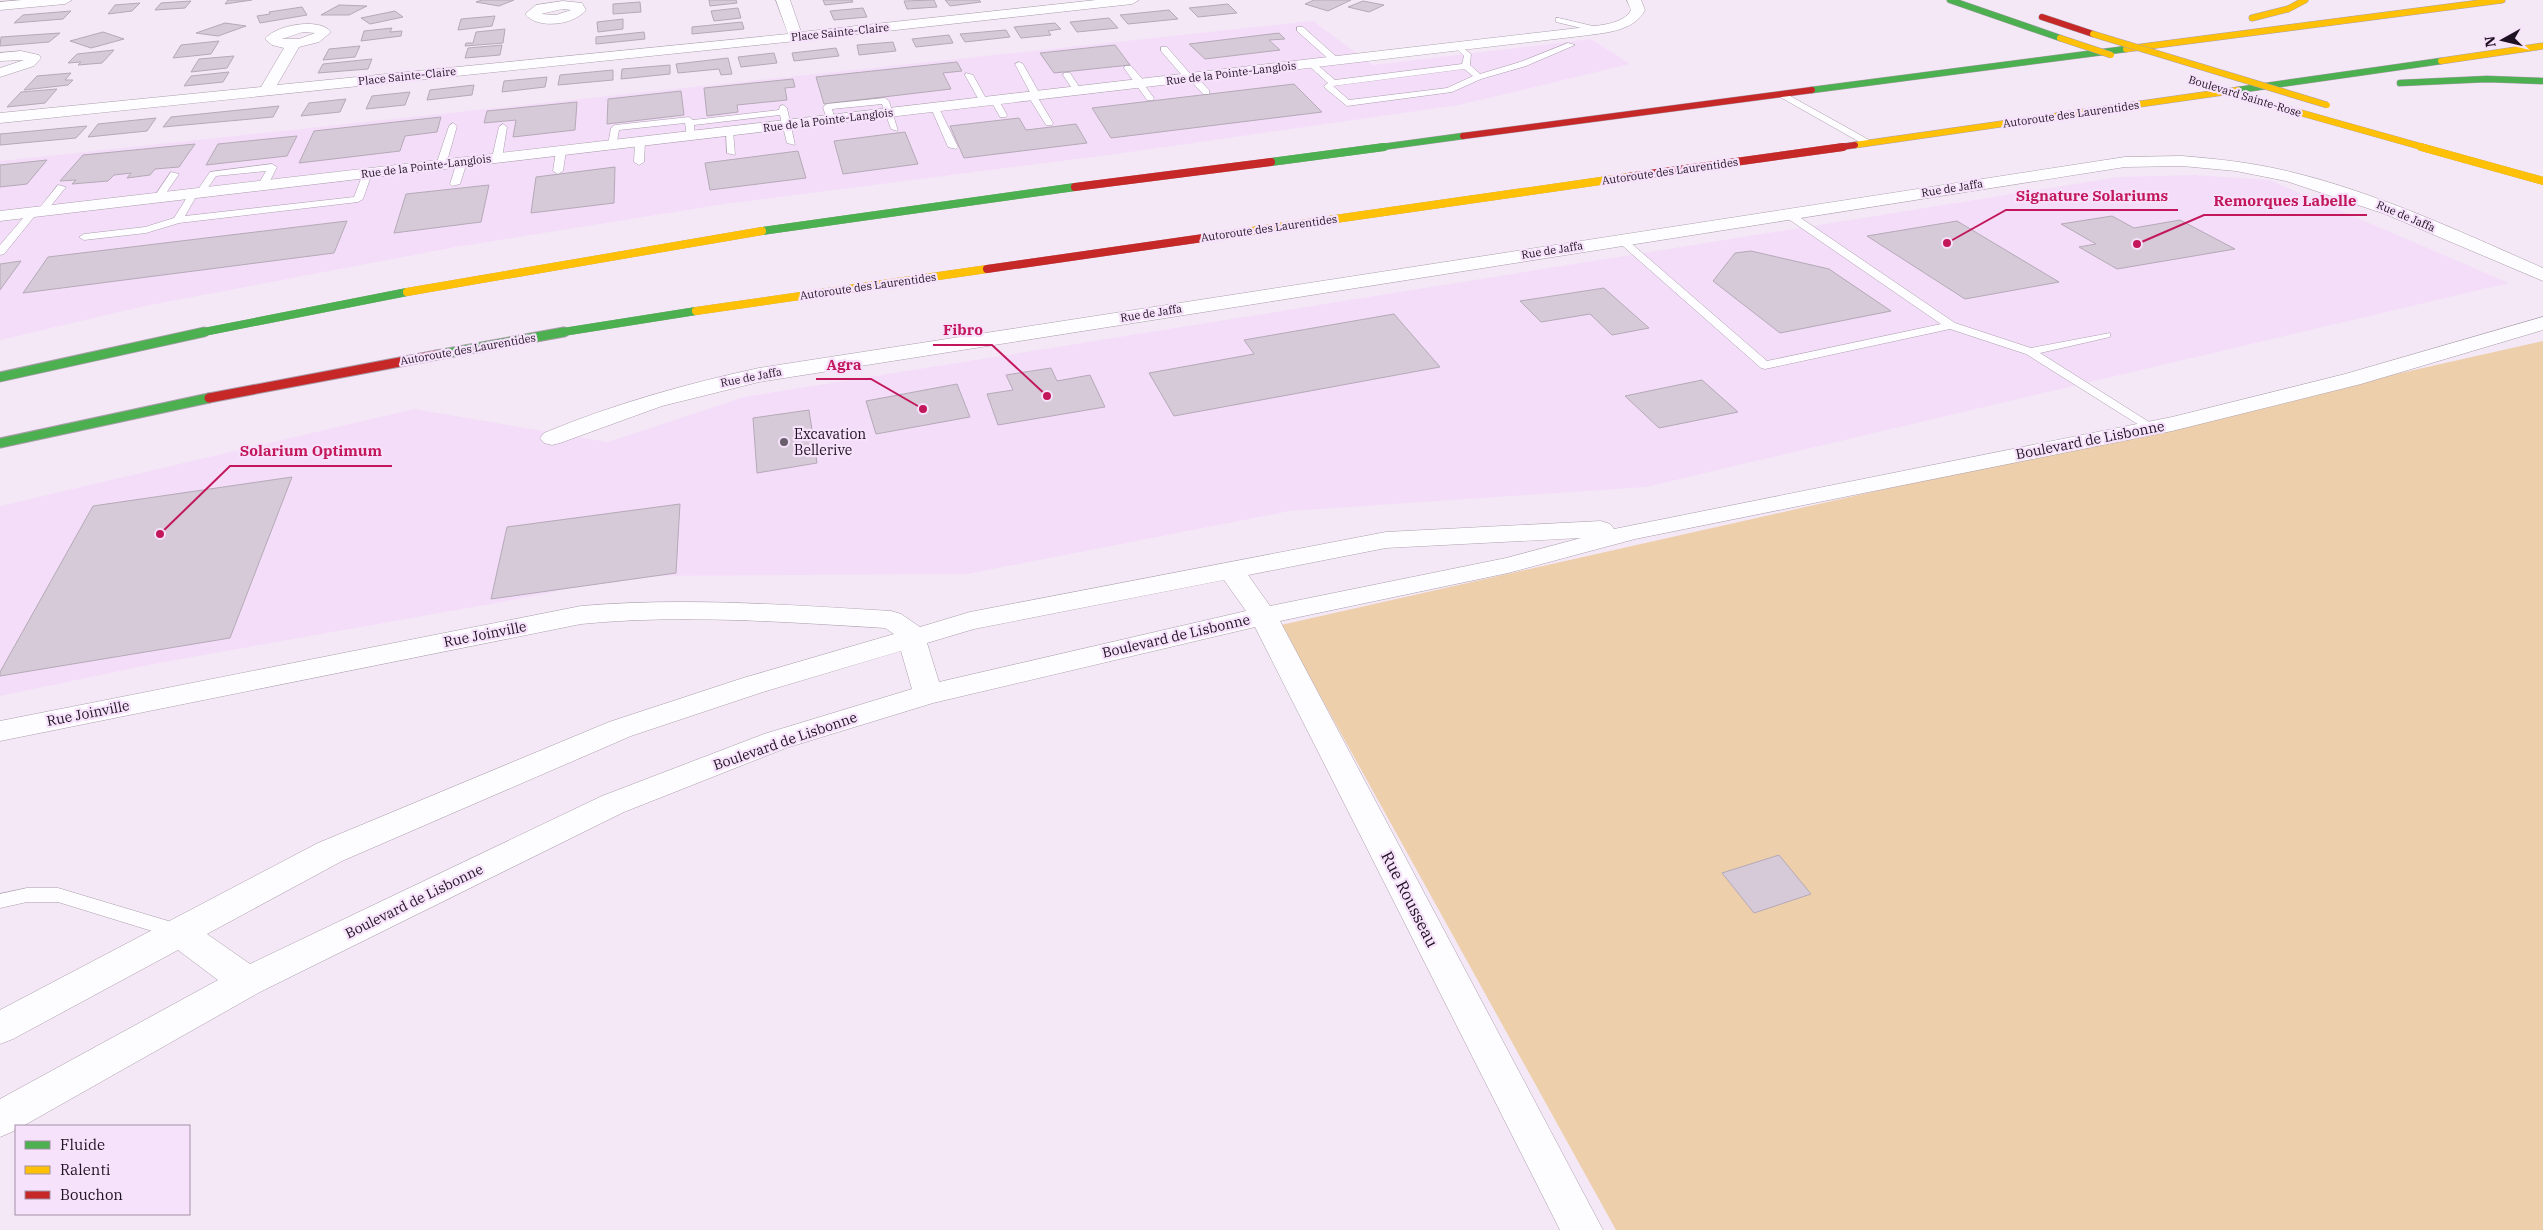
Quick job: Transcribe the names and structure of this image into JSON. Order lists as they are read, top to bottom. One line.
{"streets":{"main road":["Boulevard Sainte-Rose","Autoroute des Laurentides"],"street":["Place Sainte-Claire","Rue de la Pointe-Langlois","Rue de Jaffa","Boulevard de Lisbonne","Rue Joinville","Rue Rousseau"]},"crossings":[["Boulevard de Lisbonne","Rue Joinville"],["Boulevard de Lisbonne","Rue Rousseau"]],"places":["Signature Solariums","Remorques Labelle","Fibro","Agra","Excavation Bellerive","Solarium Optimum"],"legend":["Fluide","Ralenti","Bouchon"],"north":"left"}
